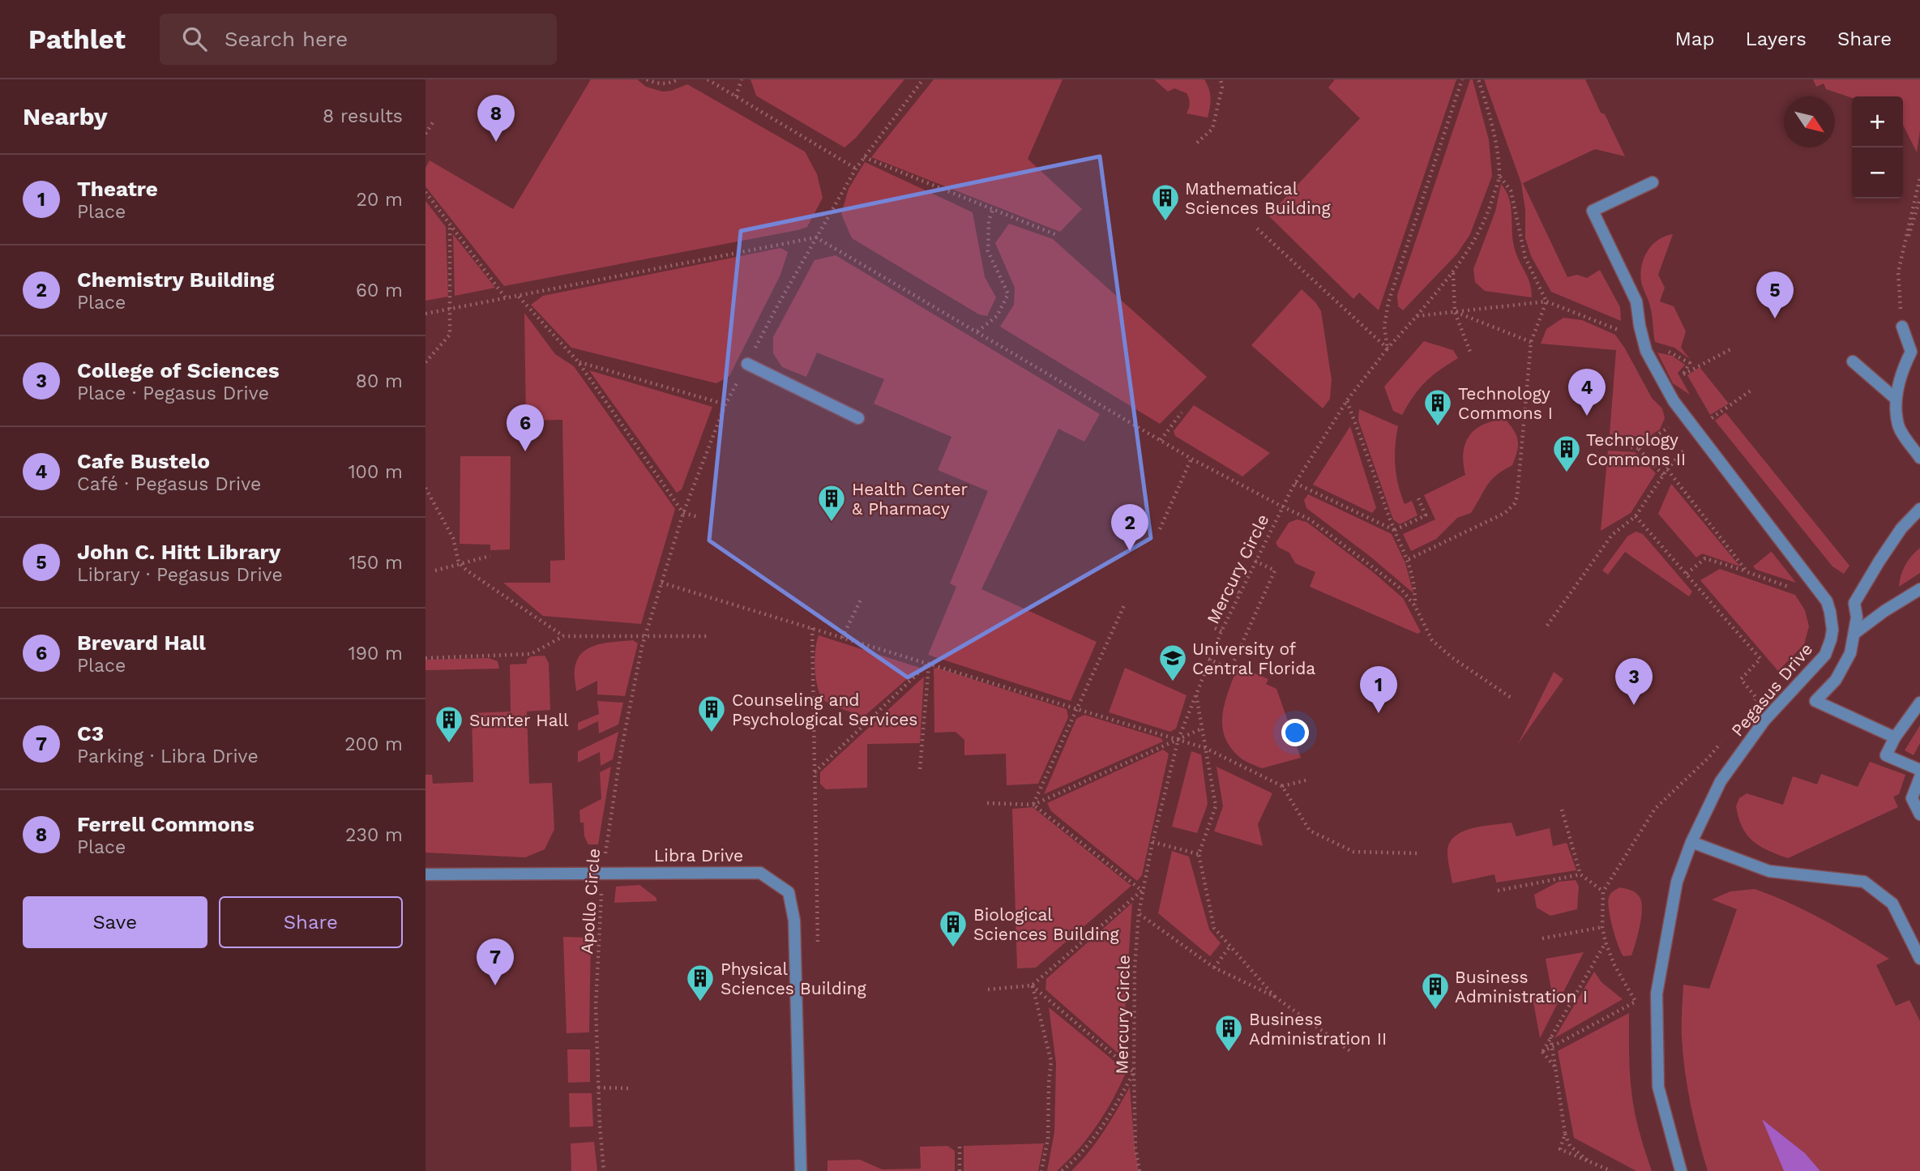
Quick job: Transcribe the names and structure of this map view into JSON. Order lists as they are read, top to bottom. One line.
{"streets":{"street":["Pegasus Drive","Libra Drive"],"path":["Mercury Circle","Apollo Circle"]},"crossings":[["Libra Drive","Apollo Circle"]],"places":{"building":["Mathematical Sciences Building","Technology Commons I","Technology Commons II","Health Center & Pharmacy","Counseling and Psychological Services","Sumter Hall","Biological Sciences Building","Physical Sciences Building","Business Administration I","Business Administration II"],"school or university":["University of Central Florida"]},"north":"bottom right","page":{"header":"Pathlet","search":"Search here","nav":["Map","Layers","Share"],"heading":["Nearby","8 results"],"pins":["8","5","4","6","2","3","1","7"],"map_buttons":["+","−"],"list":[{"mark":"1","name":"Theatre","note":"Place","value":"20 m"},{"mark":"2","name":"Chemistry Building","note":"Place","value":"60 m"},{"mark":"3","name":"College of Sciences","note":"Place · Pegasus Drive","value":"80 m"},{"mark":"4","name":"Cafe Bustelo","note":"Café · Pegasus Drive","value":"100 m"},{"mark":"5","name":"John C. Hitt Library","note":"Library · Pegasus Drive","value":"150 m"},{"mark":"6","name":"Brevard Hall","note":"Place","value":"190 m"},{"mark":"7","name":"C3","note":"Parking · Libra Drive","value":"200 m"},{"mark":"8","name":"Ferrell Commons","note":"Place","value":"230 m"}],"buttons":["Save","Share"]}}
